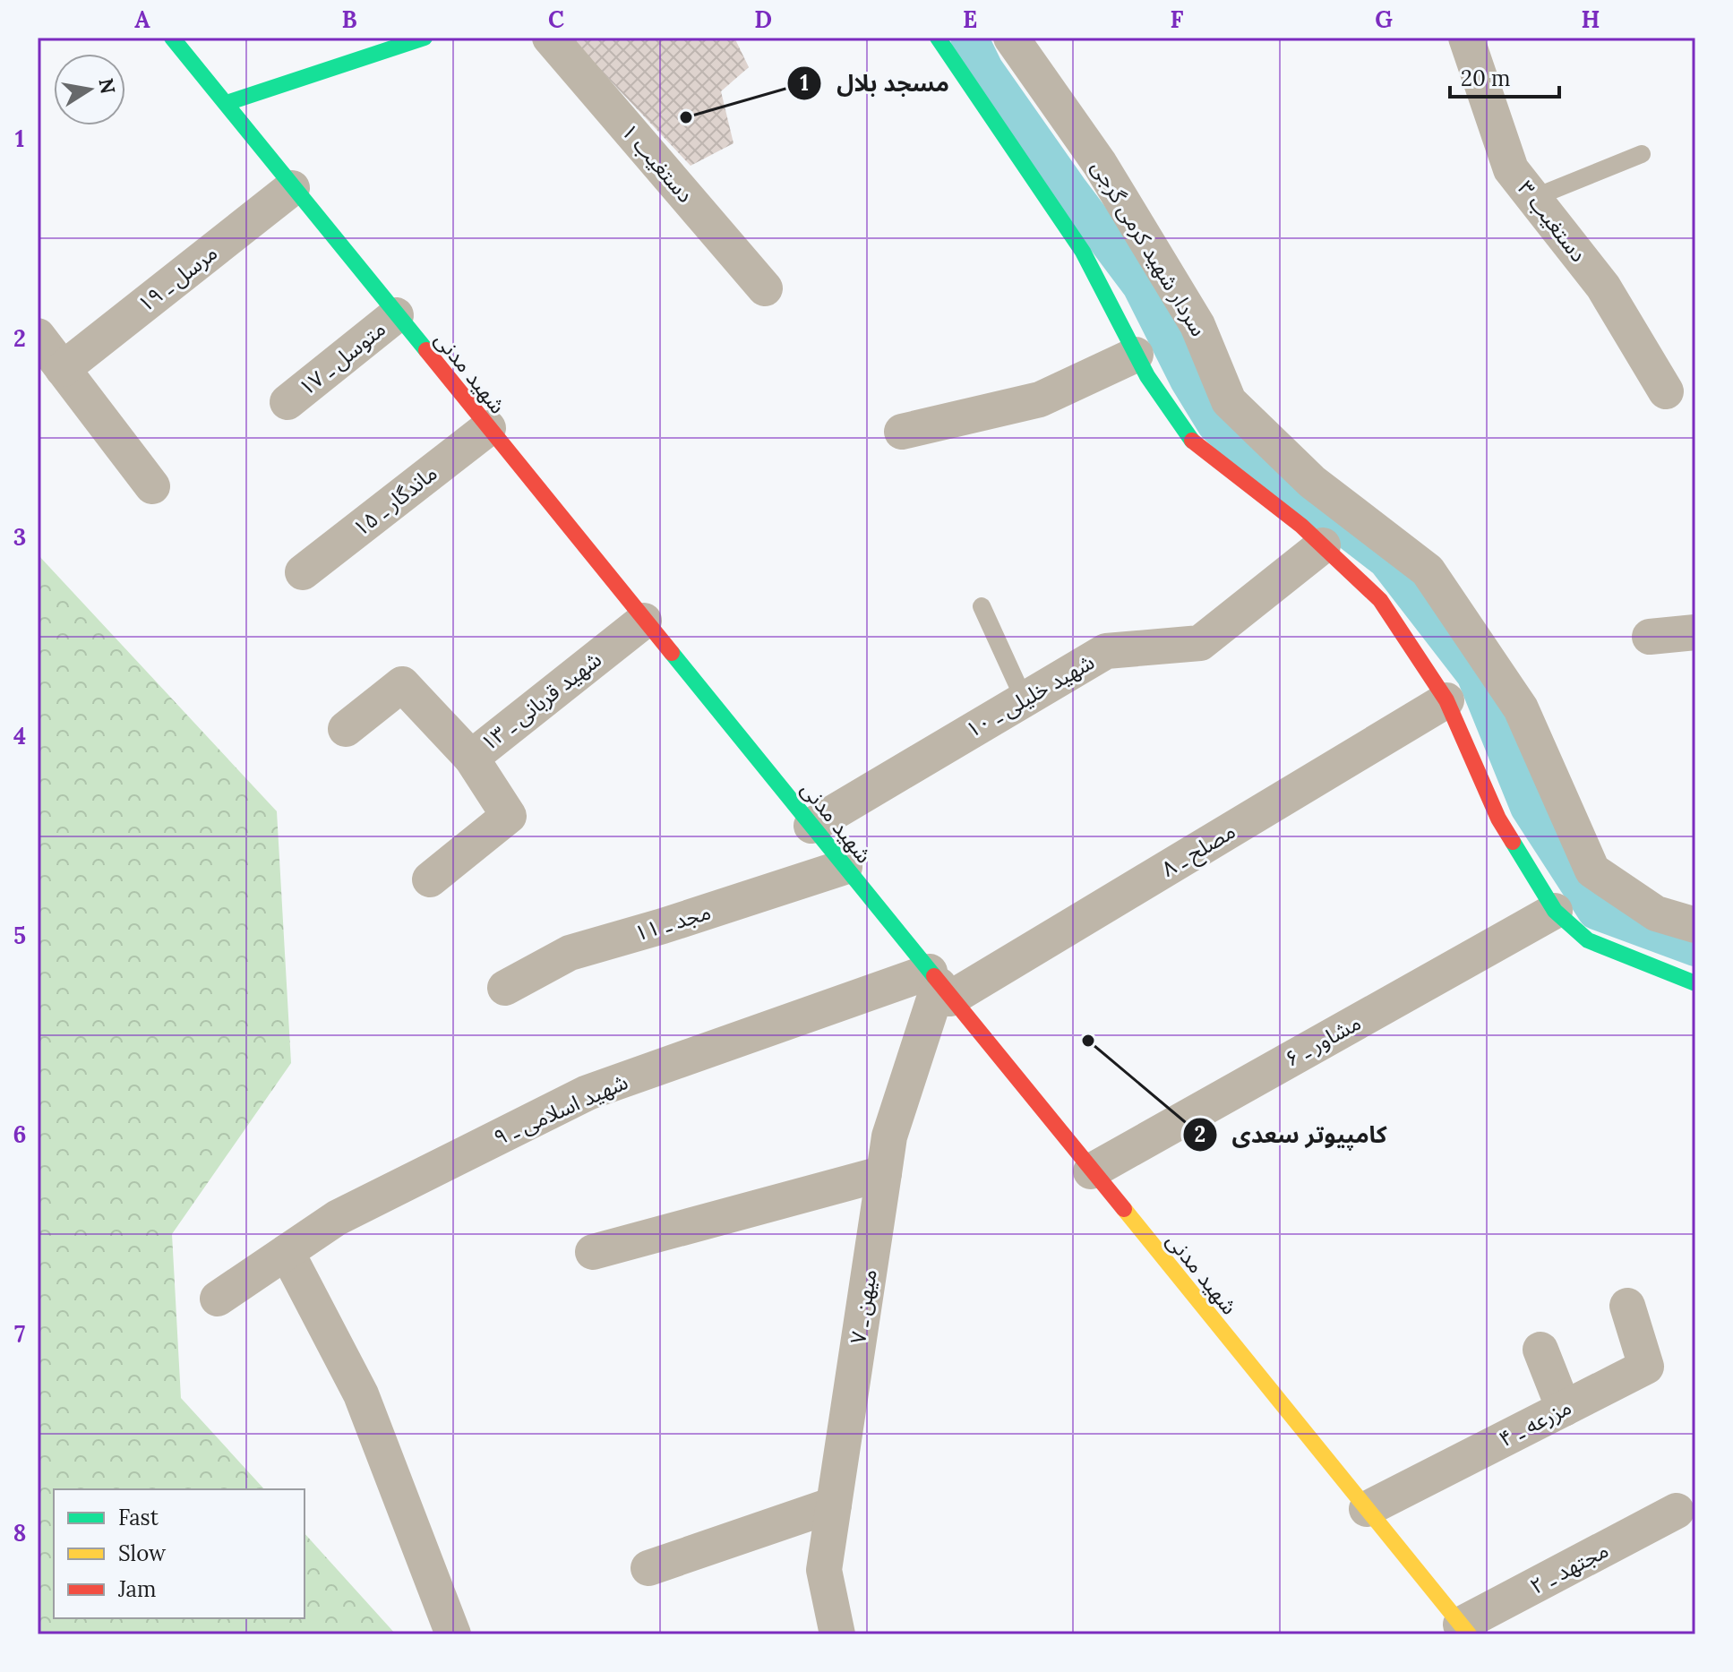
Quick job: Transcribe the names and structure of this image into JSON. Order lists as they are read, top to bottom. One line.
{"streets":{"street":["دستغیب ۱","دستغیب ۳","سردار شهید کرمی گرجی","مرسل ـ ۱۹","متوسل ـ ۱۷","شهید مدنی","ماندگار ـ ۱۵","شهید خلیلی ـ ۱۰","شهید قربانی ـ ۱۳","مصلح ـ ۸","مجد ـ ۱۱","مشاور ـ ۶","شهید اسلامی ـ ۹","میهن ـ ۷","مزرعه ـ ۴","مجتهد ـ ۲"]},"crossings":[["مرسل ـ ۱۹","شهید مدنی"],["متوسل ـ ۱۷","شهید مدنی"],["شهید مدنی","ماندگار ـ ۱۵"],["شهید مدنی","شهید خلیلی ـ ۱۰"],["شهید مدنی","شهید قربانی ـ ۱۳"],["شهید مدنی","مصلح ـ ۸"],["شهید مدنی","مجد ـ ۱۱"],["شهید مدنی","مشاور ـ ۶"],["شهید مدنی","شهید اسلامی ـ ۹"],["شهید مدنی","میهن ـ ۷"],["شهید مدنی","مزرعه ـ ۴"],["شهید مدنی","مجتهد ـ ۲"],["مصلح ـ ۸","شهید اسلامی ـ ۹"],["مصلح ـ ۸","میهن ـ ۷"],["شهید اسلامی ـ ۹","میهن ـ ۷"]],"places":["مسجد بلال","کامپیوتر سعدی"],"legend":["Fast","Slow","Jam"],"scale_bar":"20 m","north":"right","grid":{"columns":["A","B","C","D","E","F","G","H"],"rows":["1","2","3","4","5","6","7","8"]}}
